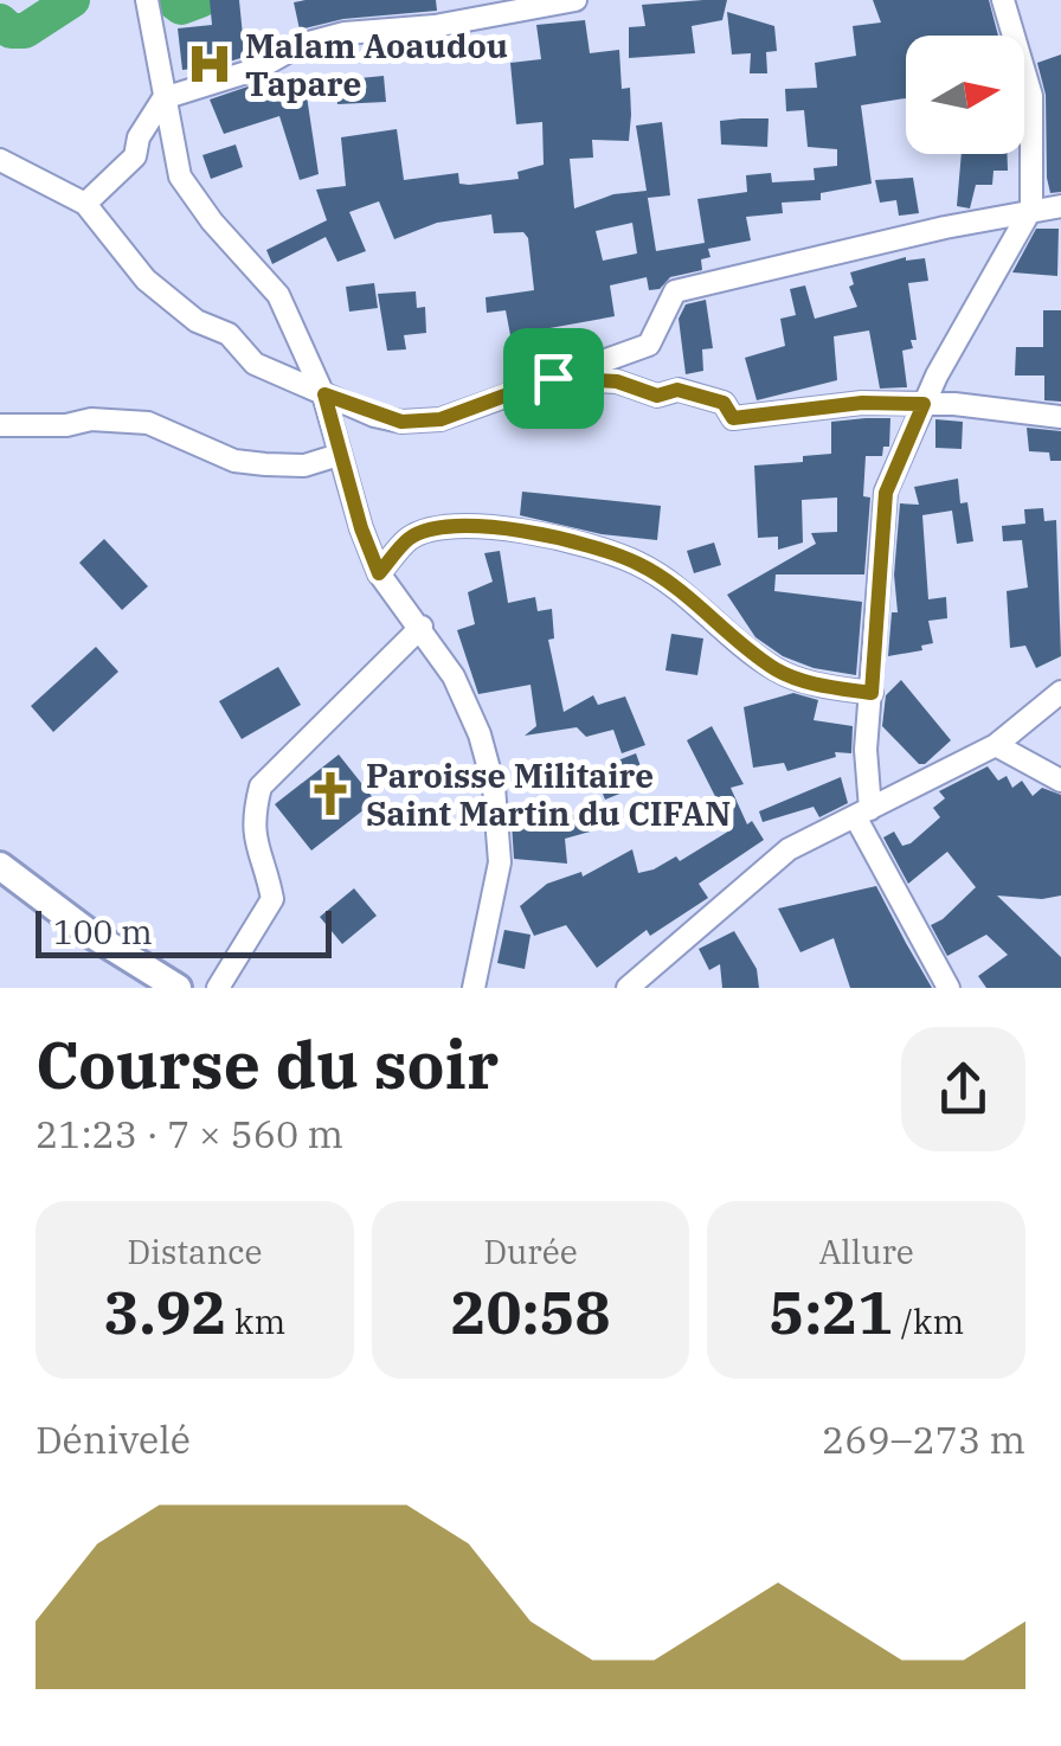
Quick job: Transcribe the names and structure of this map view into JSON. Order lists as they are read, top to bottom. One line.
{"places":{"hospital":["Malam Aoaudou Tapare"],"church":["Paroisse Militaire Saint Martin du CIFAN"]},"scale_bar":"100 m","north":"right","page":{"scale":"100 m","heading":["Course du soir","21:23 · 7 × 560 m"],"stats":[["Distance","3.92 km"],["Durée","20:58"],["Allure","5:21 /km"]],"chart":["Dénivelé","269–273 m"]}}
